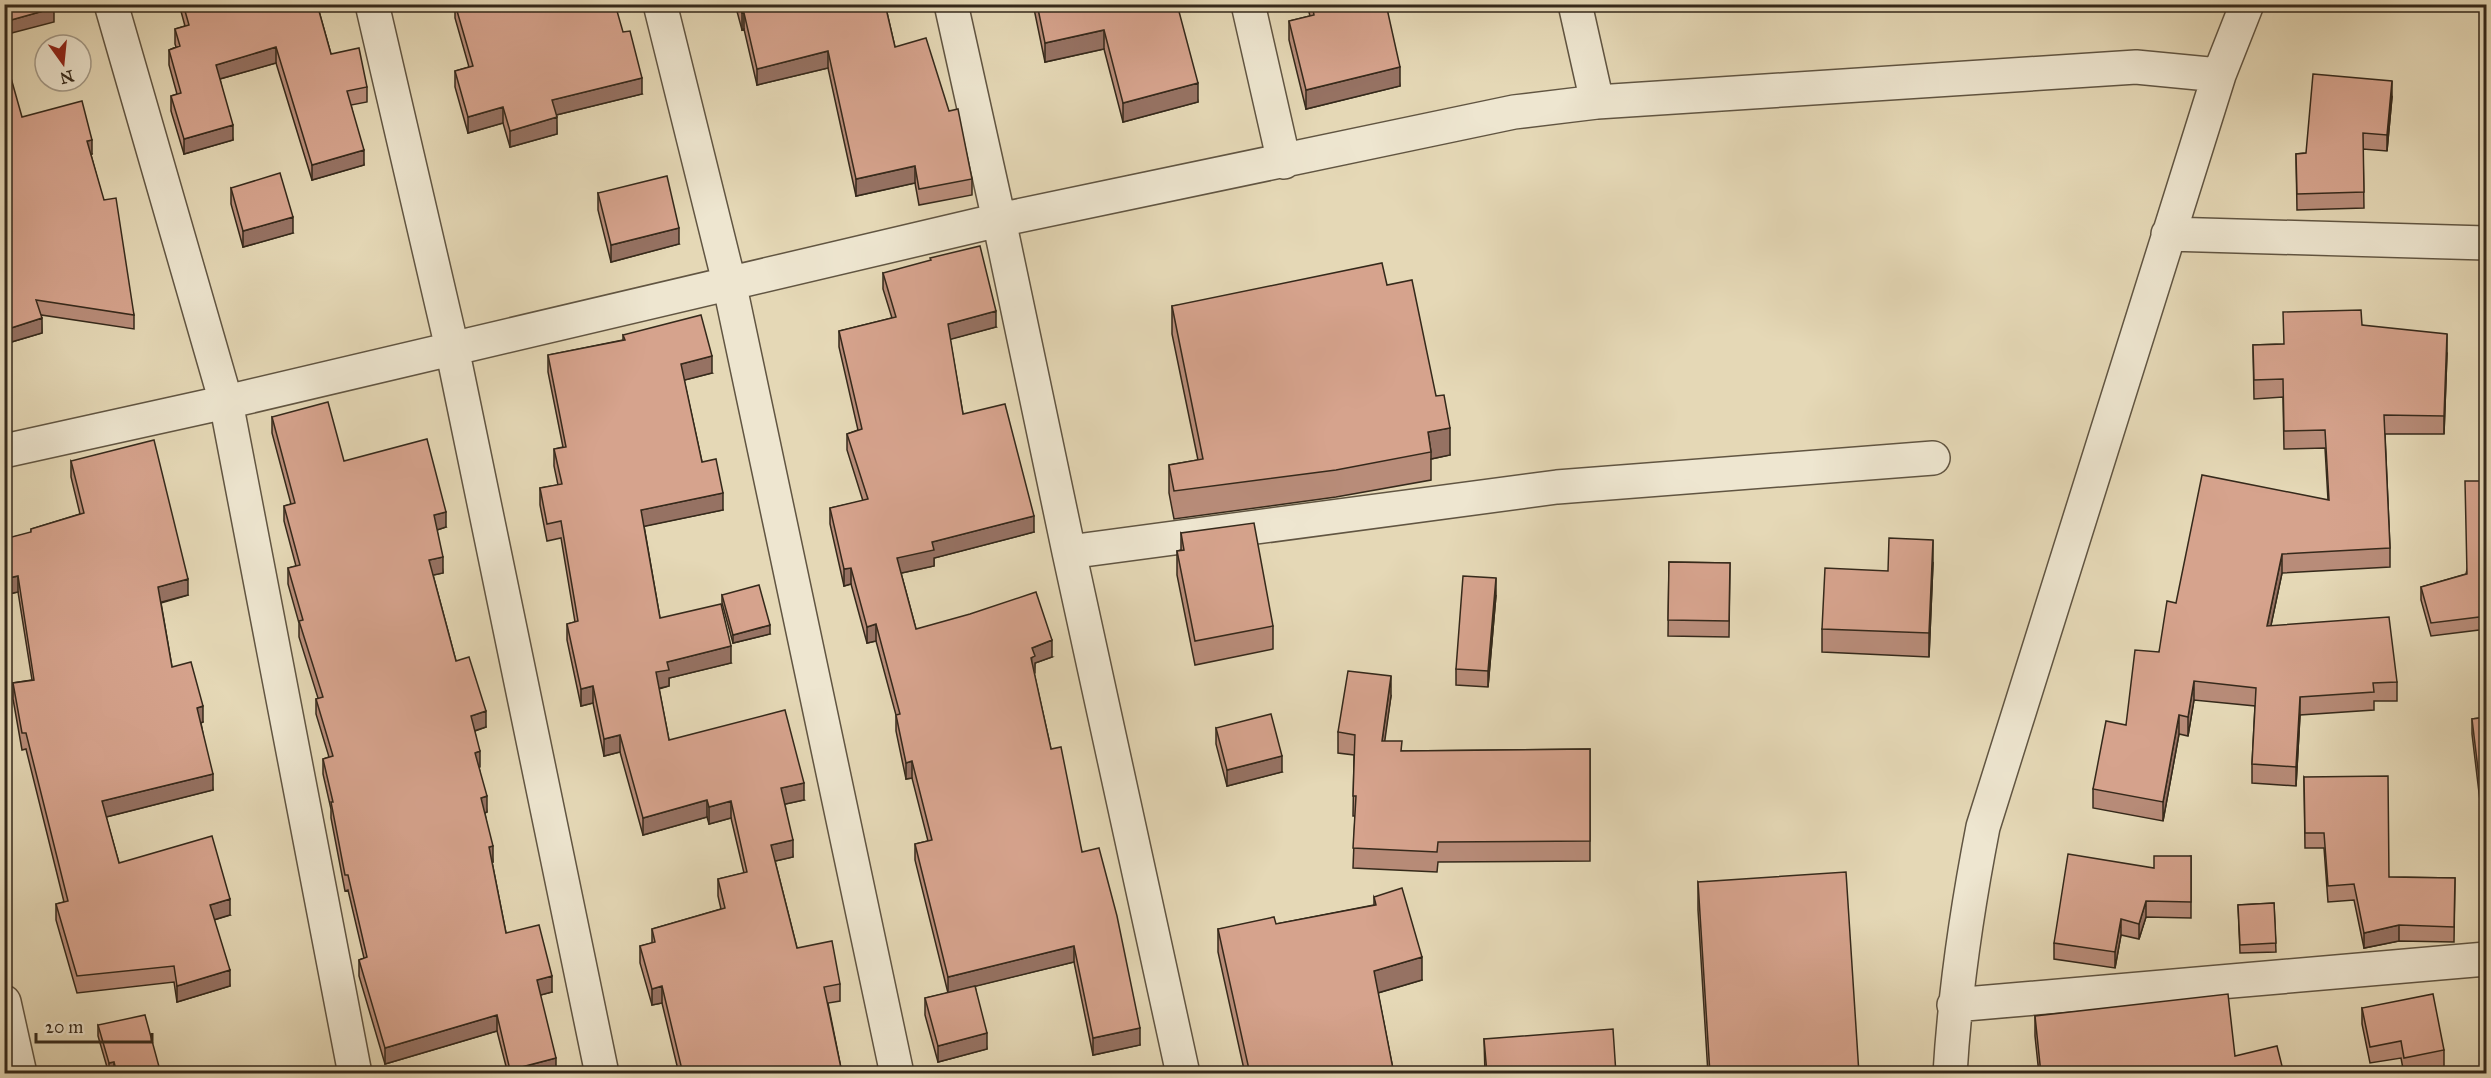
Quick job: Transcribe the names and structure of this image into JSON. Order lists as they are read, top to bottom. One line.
{"scale_bar":"20 m","north":"bottom"}
